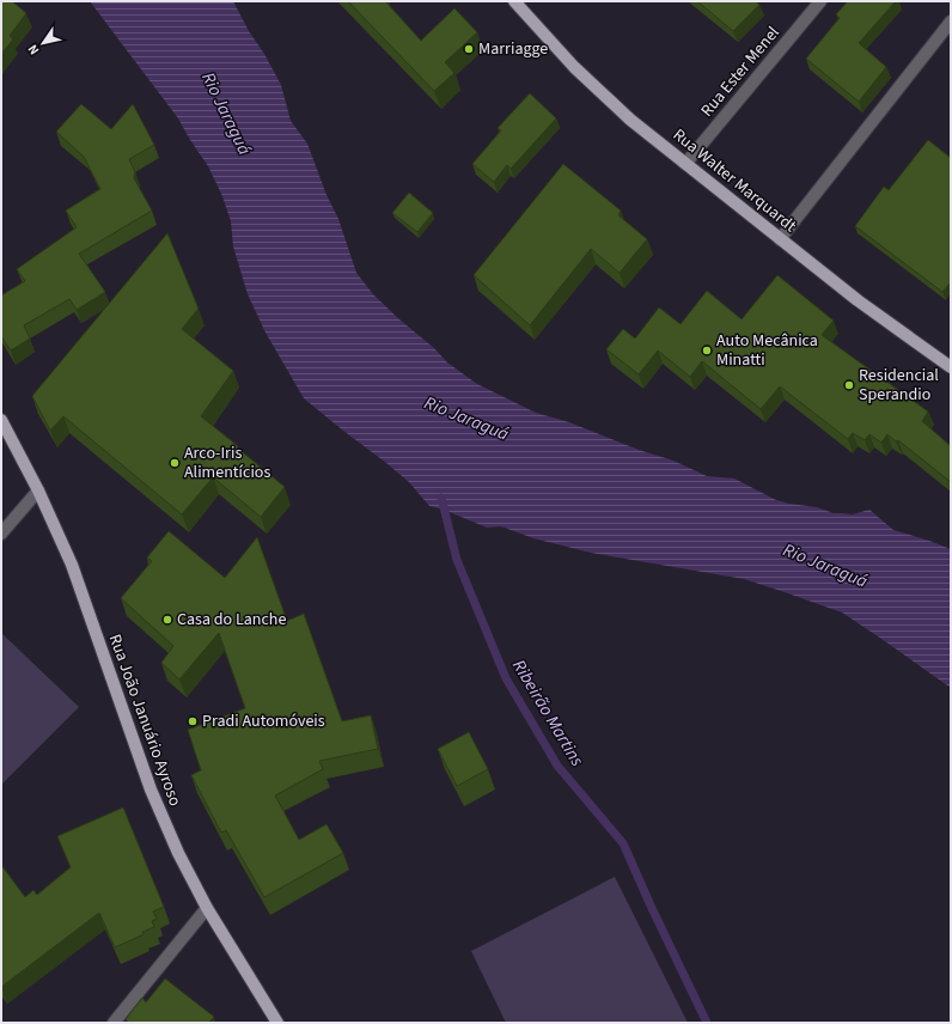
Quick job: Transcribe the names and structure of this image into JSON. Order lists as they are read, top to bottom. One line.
{"streets":{"main road":["Rua Walter Marquardt","Rua João Januário Ayroso"],"street":["Rua Ester Menel"]},"crossings":[["Rua Ester Menel","Rua Walter Marquardt"]],"water":["Rio Jaraguá","Ribeirão Martins"],"places":["Marriagge","Auto Mecânica Minatti","Residencial Sperandio","Arco-Iris Alimentícios","Casa do Lanche","Pradi Automóveis"],"north":"bottom left"}
